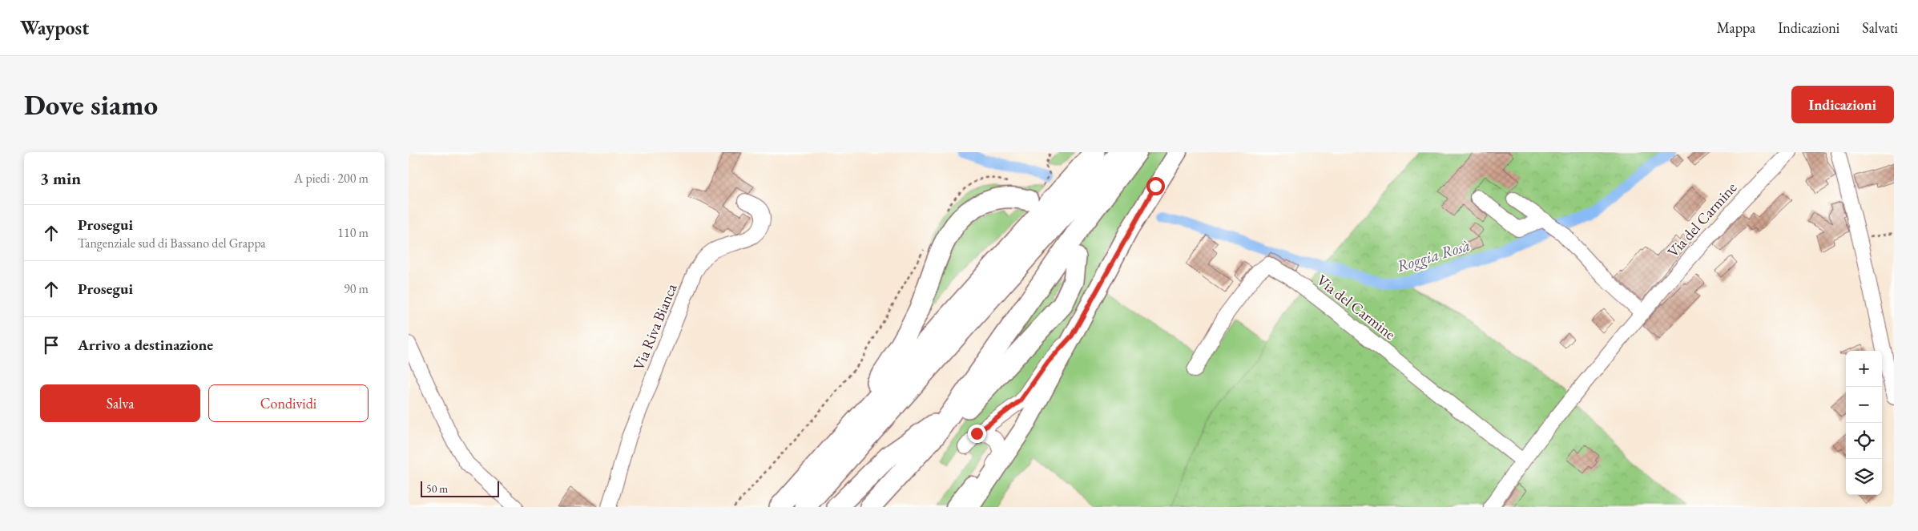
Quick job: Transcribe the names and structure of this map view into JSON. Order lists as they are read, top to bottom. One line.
{"streets":{"street":["Via del Carmine","Via Riva Bianca"]},"water":["Roggia Rosà"],"scale_bar":"50 m","page":{"header":"Waypost","nav":["Mappa","Indicazioni","Salvati"],"buttons":["Indicazioni",["Salva","Condividi"]],"title":"Dove siamo","heading":["3 min","A piedi · 200 m"],"list":[["Prosegui","Tangenziale sud di Bassano del Grappa","110 m"],["Prosegui","90 m"],"Arrivo a destinazione"],"map_buttons":["+","−"],"scale":"50 m"}}
